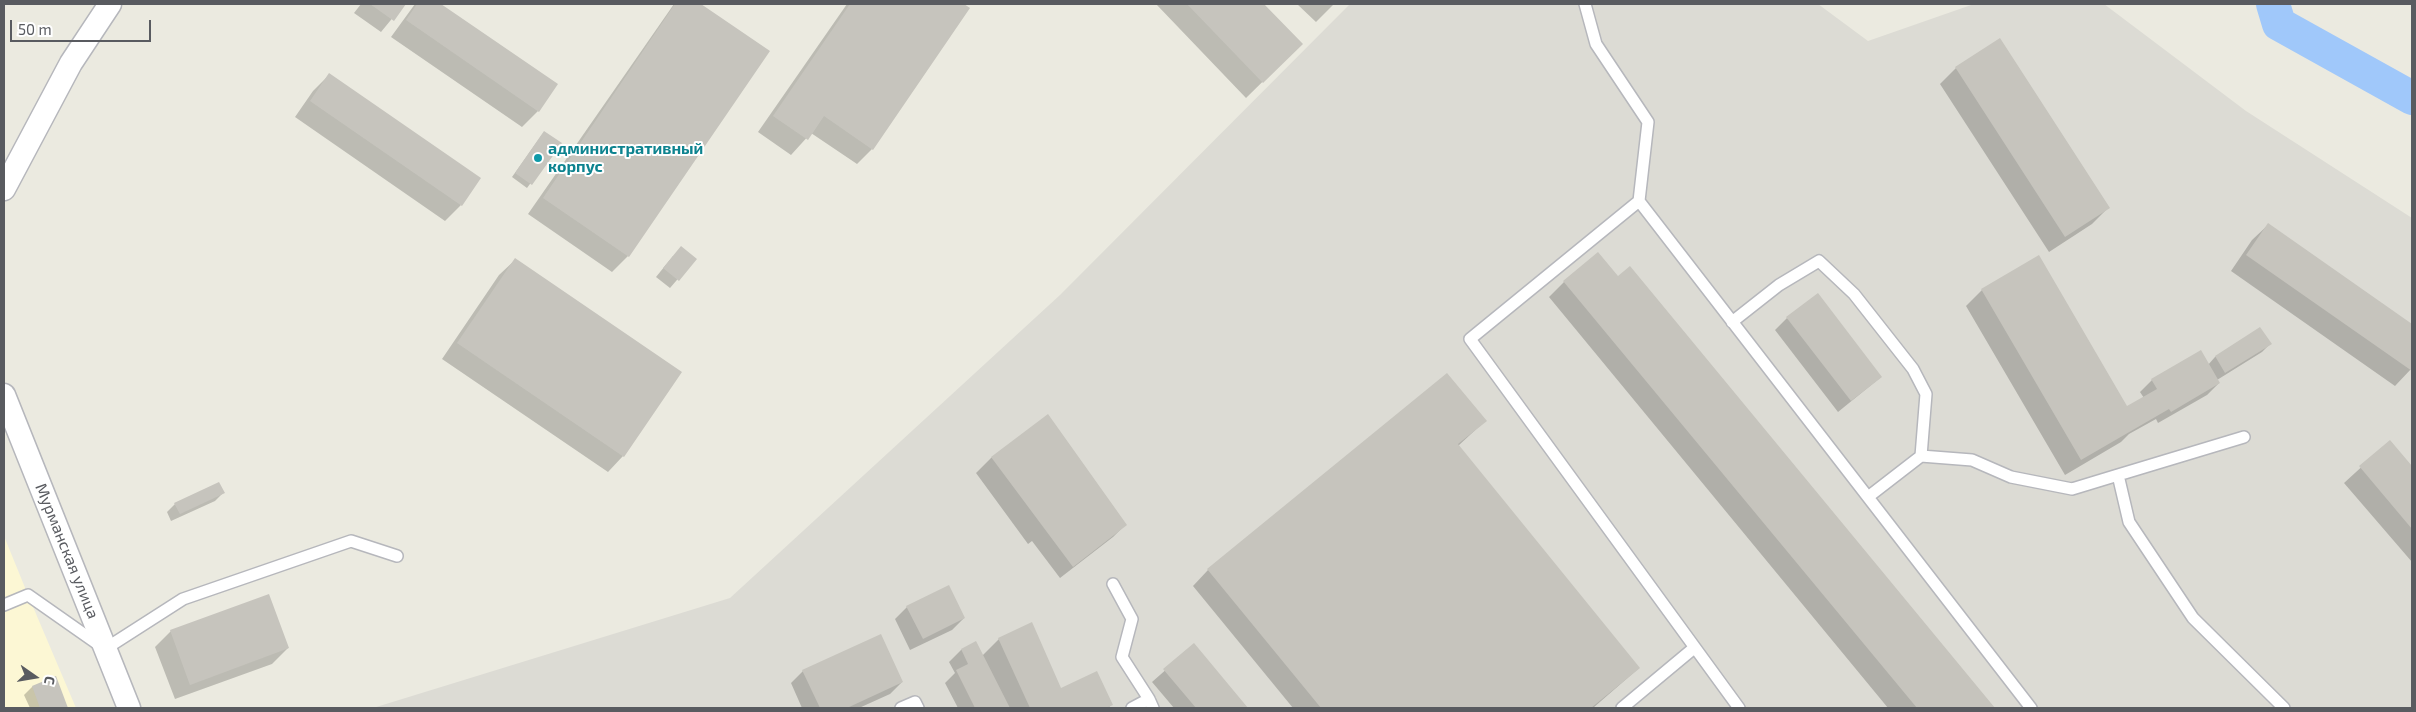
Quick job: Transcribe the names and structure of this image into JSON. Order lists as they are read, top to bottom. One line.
{"streets":{"street":["Мурманская улица"]},"places":["административный корпус"],"scale_bar":"50 m","north":"right"}
